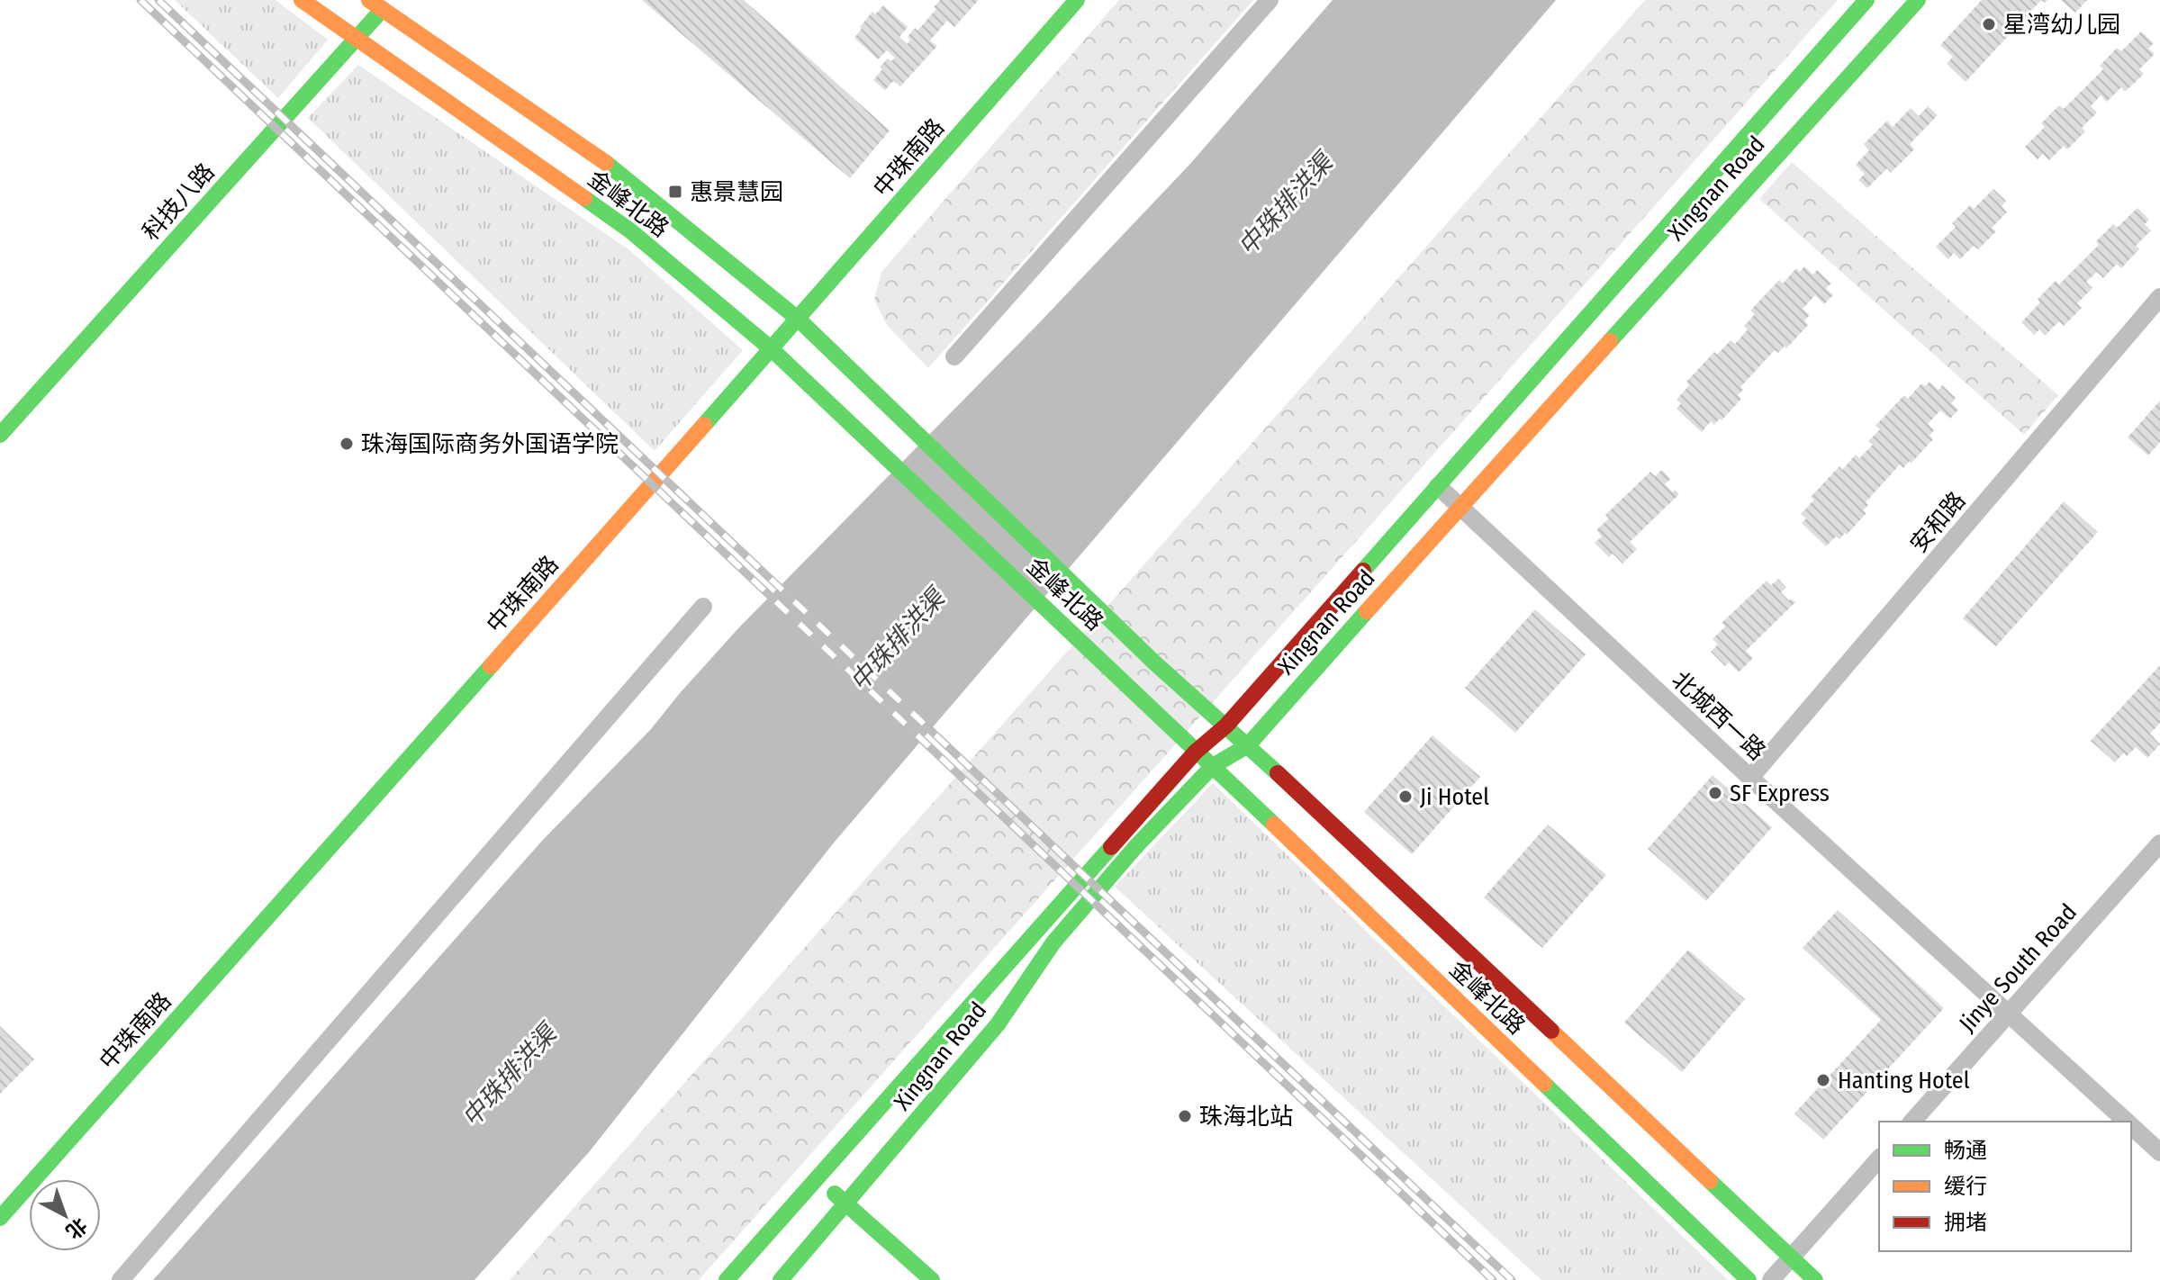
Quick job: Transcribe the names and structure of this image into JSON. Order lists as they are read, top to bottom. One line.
{"streets":{"street":["中珠南路","Xingnan Road","科技八路","金峰北路","安和路","北城西一路","Jinye South Road"]},"crossings":[["中珠南路","金峰北路"],["Xingnan Road","金峰北路"],["Xingnan Road","北城西一路"],["科技八路","金峰北路"],["安和路","北城西一路"],["北城西一路","Jinye South Road"]],"water":["中珠排洪渠"],"places":{"other":["星湾幼儿园","珠海国际商务外国语学院","SF Express","Ji Hotel","Hanting Hotel","珠海北站"],"transit":["惠景慧园"]},"legend":["畅通","缓行","拥堵"],"north":"bottom right"}
